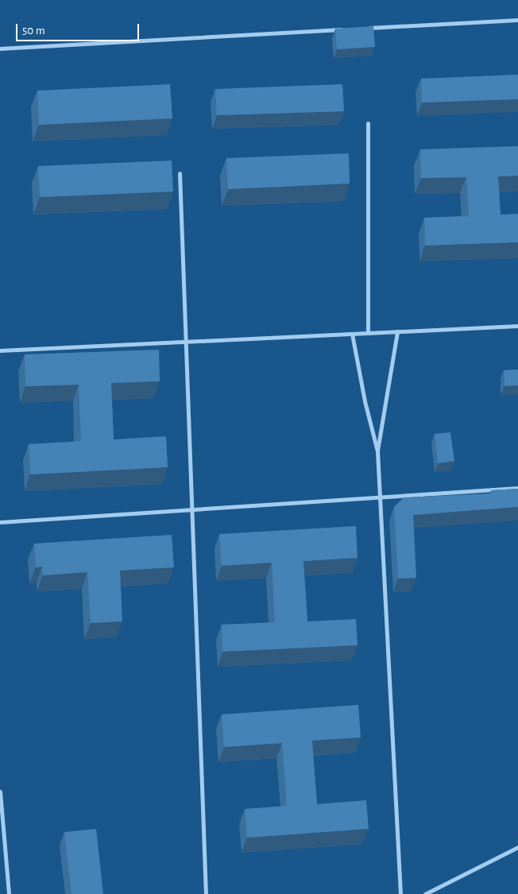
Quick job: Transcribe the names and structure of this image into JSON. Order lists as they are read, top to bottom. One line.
{"scale_bar":"50 m"}
